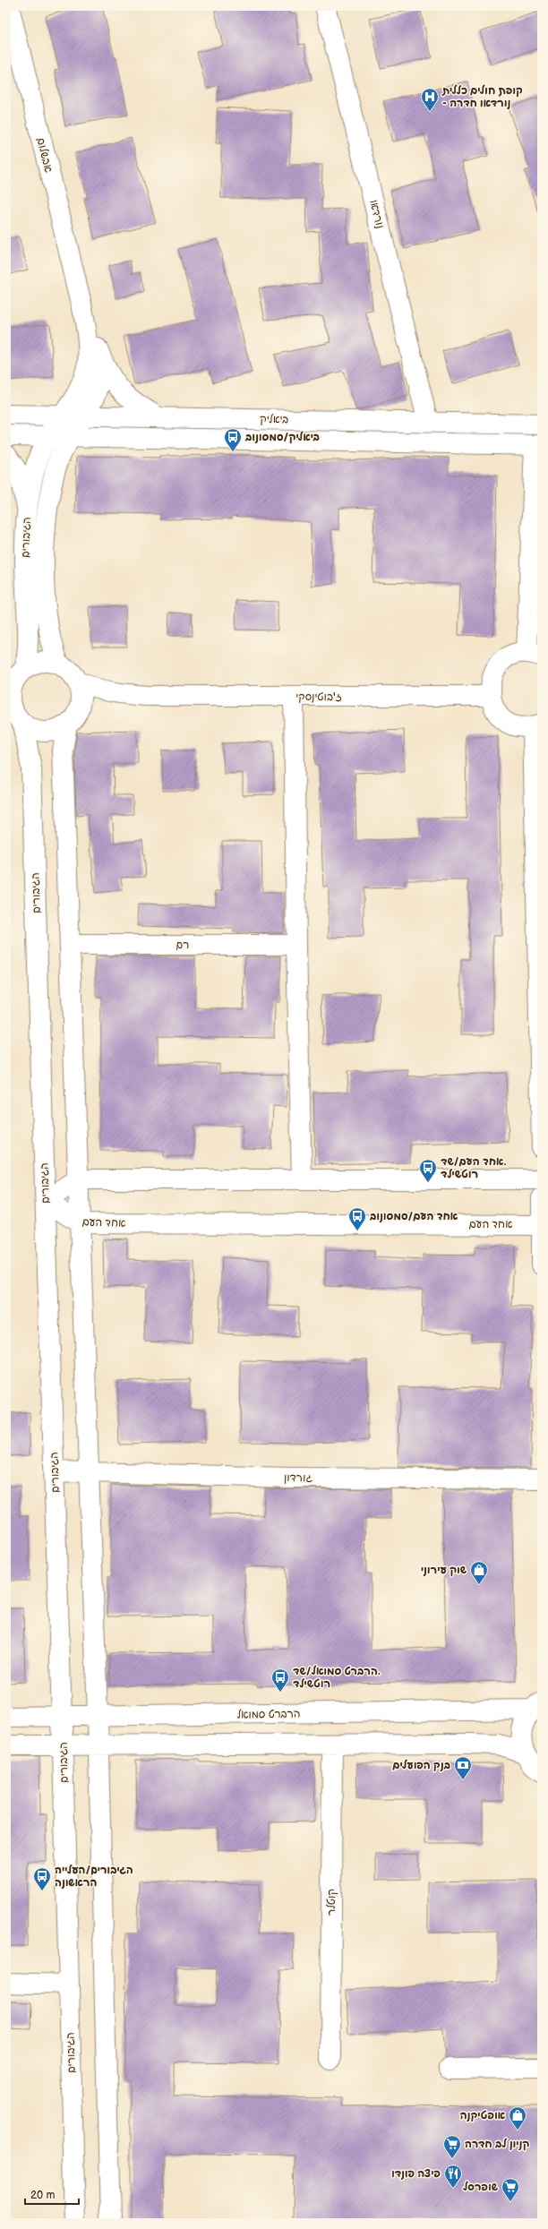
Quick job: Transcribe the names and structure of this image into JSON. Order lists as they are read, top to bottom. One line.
{"streets":{"street":["אבשלום","נורדאו","ביאליק","הגיבורים","ז'בוטינסקי","רם","אחד העם","גורדון","הרברט סמואל","קוטלר"]},"crossings":[["אבשלום","ביאליק"],["אבשלום","הגיבורים"],["נורדאו","ביאליק"],["ביאליק","הגיבורים"],["הגיבורים","ז'בוטינסקי"],["הגיבורים","אחד העם"],["הגיבורים","גורדון"],["הגיבורים","הרברט סמואל"]],"places":{"hospital":["קופת חולים כללית - נורדאו חדרה"],"bus stop":["ביאליק/סמסונוב","אחד העם/שד. רוטשילד","אחד העם/סמסונוב","הרברט סמואל/שד. רוטשילד","הגיבורים/העלייה הראשונה"],"shop":["שוק עירוני","אופטיקנה"],"bank":["בנק הפועלים"],"supermarket":["קניון לב חדרה","שופרסל"],"restaurant":["פיצה פונדו"]},"scale_bar":"20 m"}
